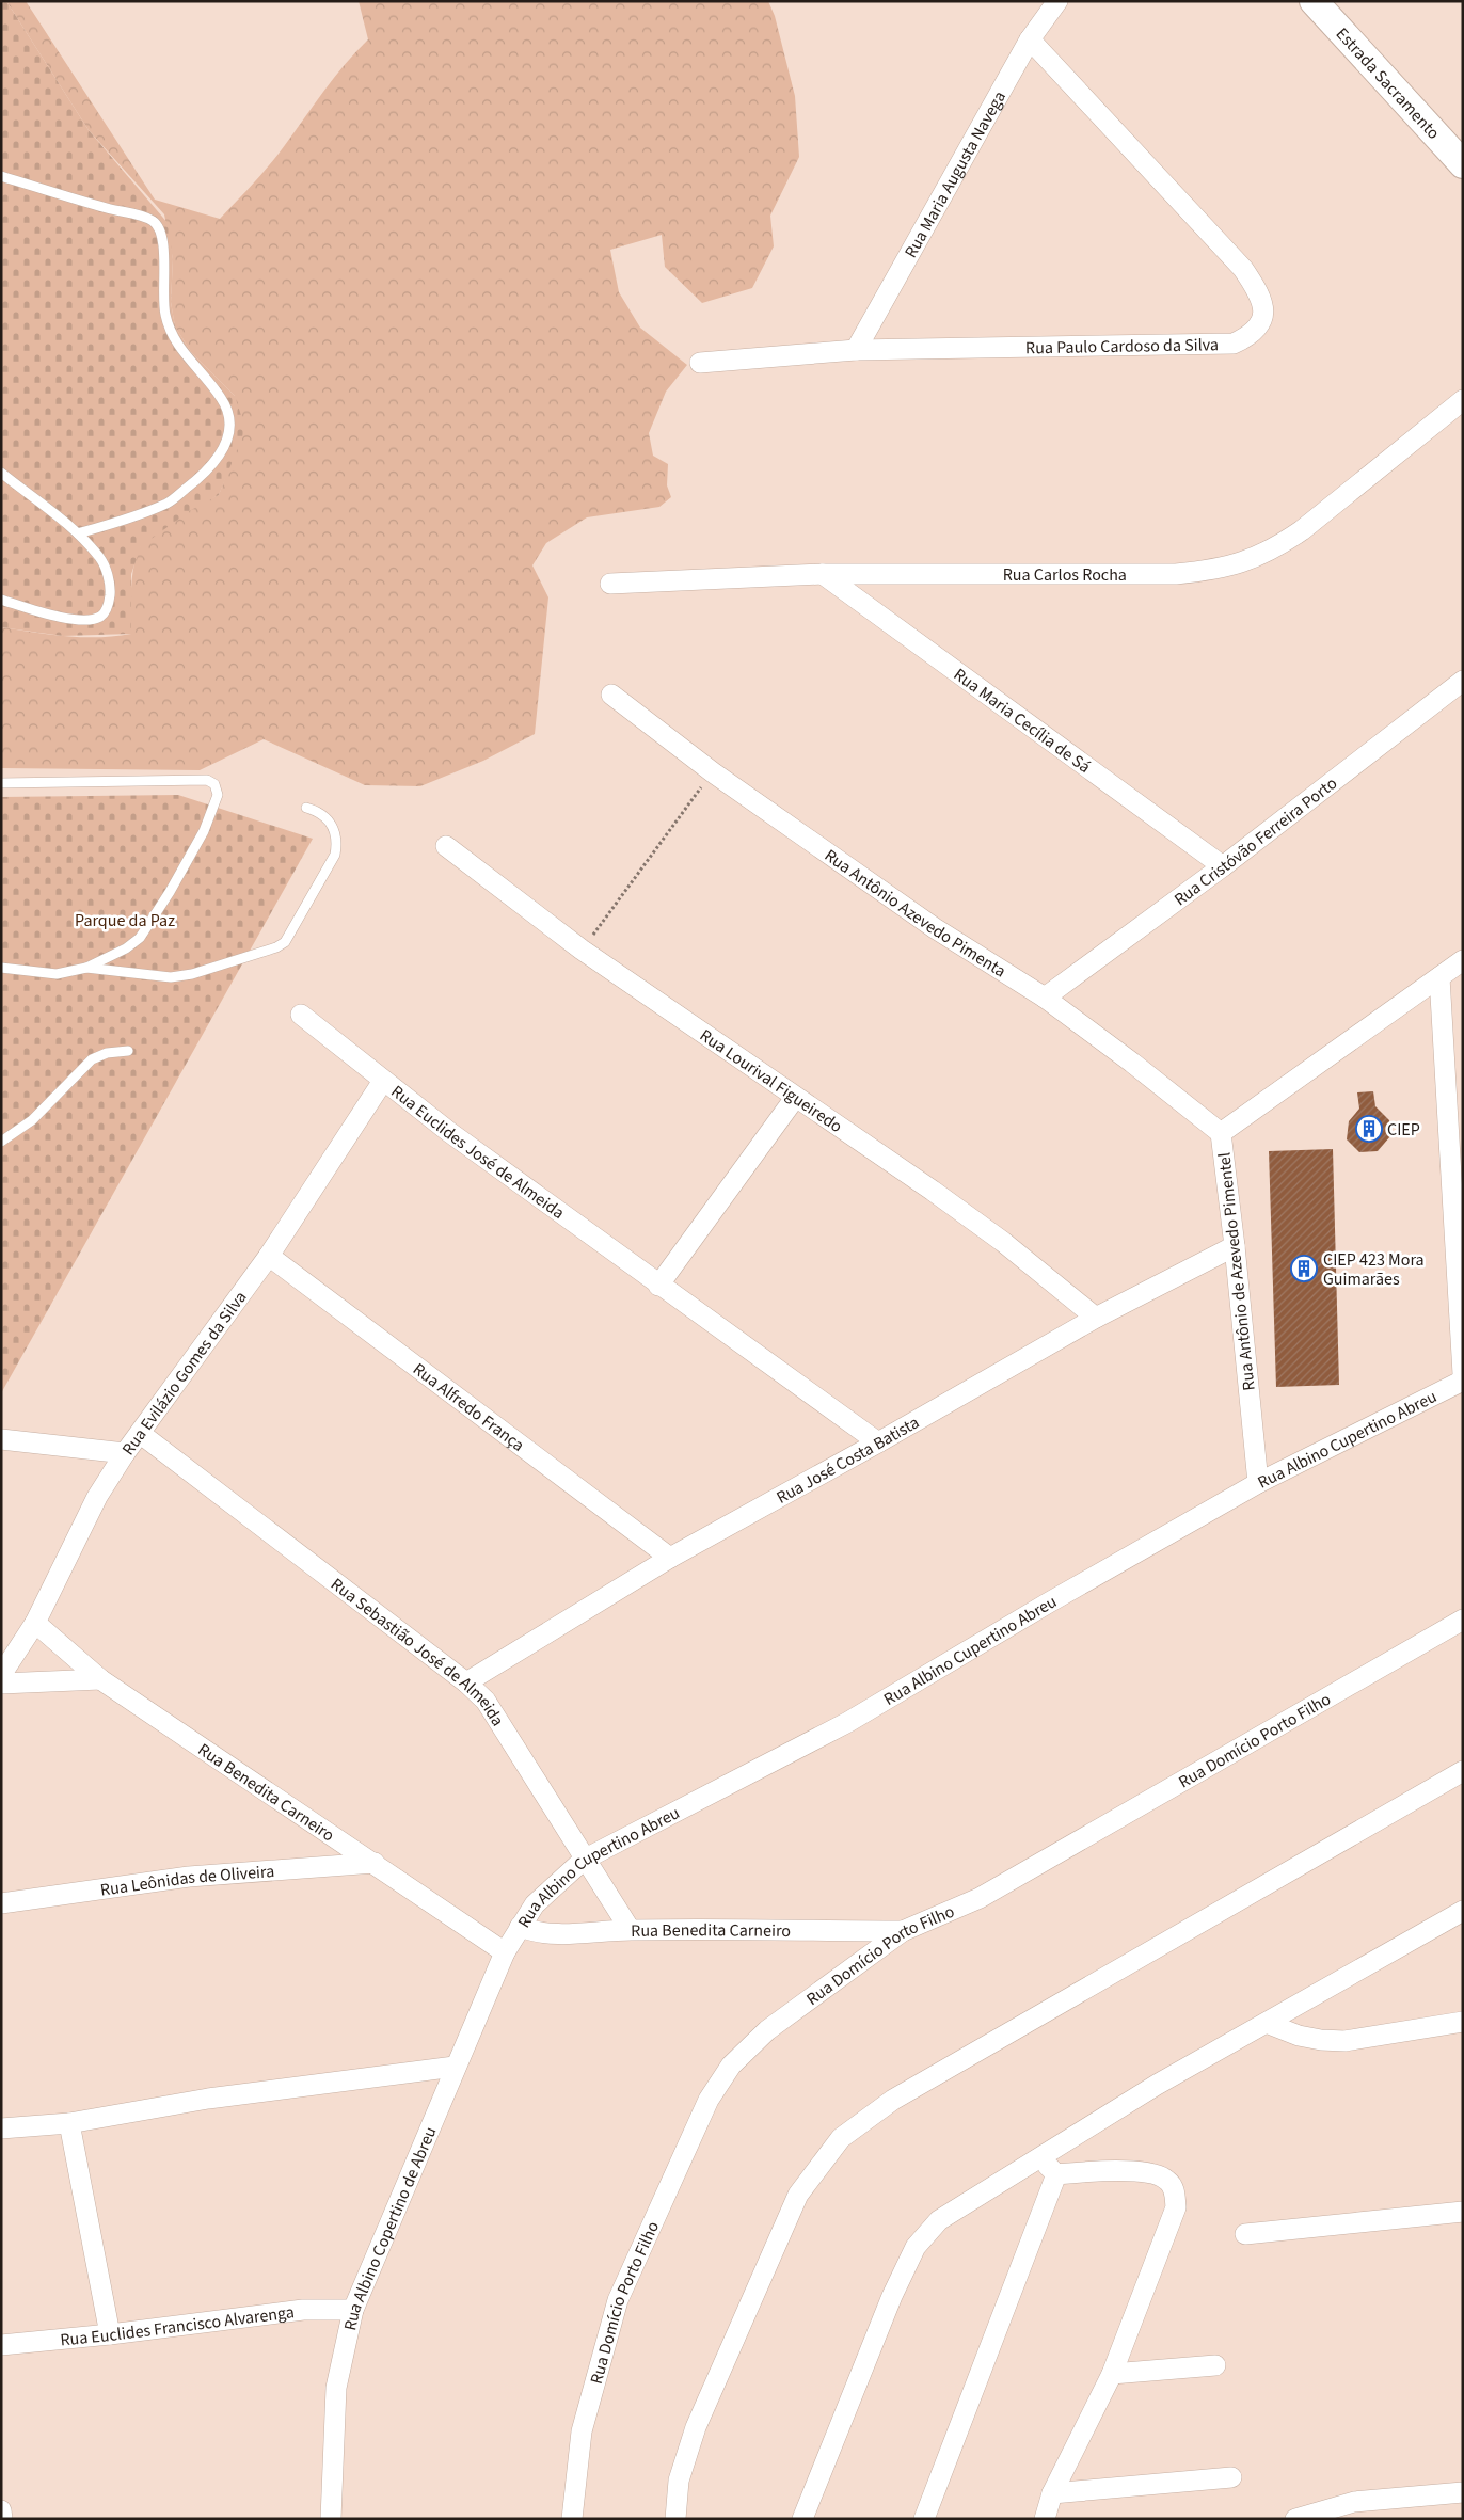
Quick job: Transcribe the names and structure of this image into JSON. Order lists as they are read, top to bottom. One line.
{"streets":{"main road":["Estrada Sacramento"],"street":["Rua Maria Augusta Navega","Rua Paulo Cardoso da Silva","Rua Carlos Rocha","Rua Maria Cecília de Sá","Rua Cristóvão Ferreira Porto","Rua Antônio Azevedo Pimenta","Rua Lourival Figueiredo","Rua Euclides José de Almeida","Rua Antônio de Azevedo Pimentel","Rua Evilázio Gomes da Silva","Rua Alfredo França","Rua Albino Cupertino Abreu","Rua José Costa Batista","Rua Sebastião José de Almeida","Rua Domício Porto Filho","Rua Benedita Carneiro","Rua Leônidas de Oliveira","Rua Albino Copertino de Abreu","Rua Euclides Francisco Alvarenga"]},"crossings":[["Rua Maria Augusta Navega","Rua Paulo Cardoso da Silva"],["Rua Carlos Rocha","Rua Maria Cecília de Sá"],["Rua Maria Cecília de Sá","Rua Cristóvão Ferreira Porto"],["Rua Cristóvão Ferreira Porto","Rua Antônio Azevedo Pimenta"],["Rua Antônio Azevedo Pimenta","Rua Antônio de Azevedo Pimentel"],["Rua Lourival Figueiredo","Rua José Costa Batista"],["Rua Euclides José de Almeida","Rua Evilázio Gomes da Silva"],["Rua Euclides José de Almeida","Rua José Costa Batista"],["Rua Antônio de Azevedo Pimentel","Rua Albino Cupertino Abreu"],["Rua Antônio de Azevedo Pimentel","Rua José Costa Batista"],["Rua Evilázio Gomes da Silva","Rua Alfredo França"],["Rua Evilázio Gomes da Silva","Rua Sebastião José de Almeida"],["Rua Evilázio Gomes da Silva","Rua Benedita Carneiro"],["Rua Alfredo França","Rua José Costa Batista"],["Rua Albino Cupertino Abreu","Rua Sebastião José de Almeida"],["Rua Albino Cupertino Abreu","Rua Benedita Carneiro"],["Rua Albino Cupertino Abreu","Rua Albino Copertino de Abreu"],["Rua José Costa Batista","Rua Sebastião José de Almeida"],["Rua Sebastião José de Almeida","Rua Benedita Carneiro"],["Rua Domício Porto Filho","Rua Benedita Carneiro"],["Rua Benedita Carneiro","Rua Leônidas de Oliveira"],["Rua Benedita Carneiro","Rua Albino Copertino de Abreu"],["Rua Albino Copertino de Abreu","Rua Euclides Francisco Alvarenga"]],"parks":["Parque da Paz"],"places":{"building":["CIEP","CIEP 423 Mora Guimarães"]}}
